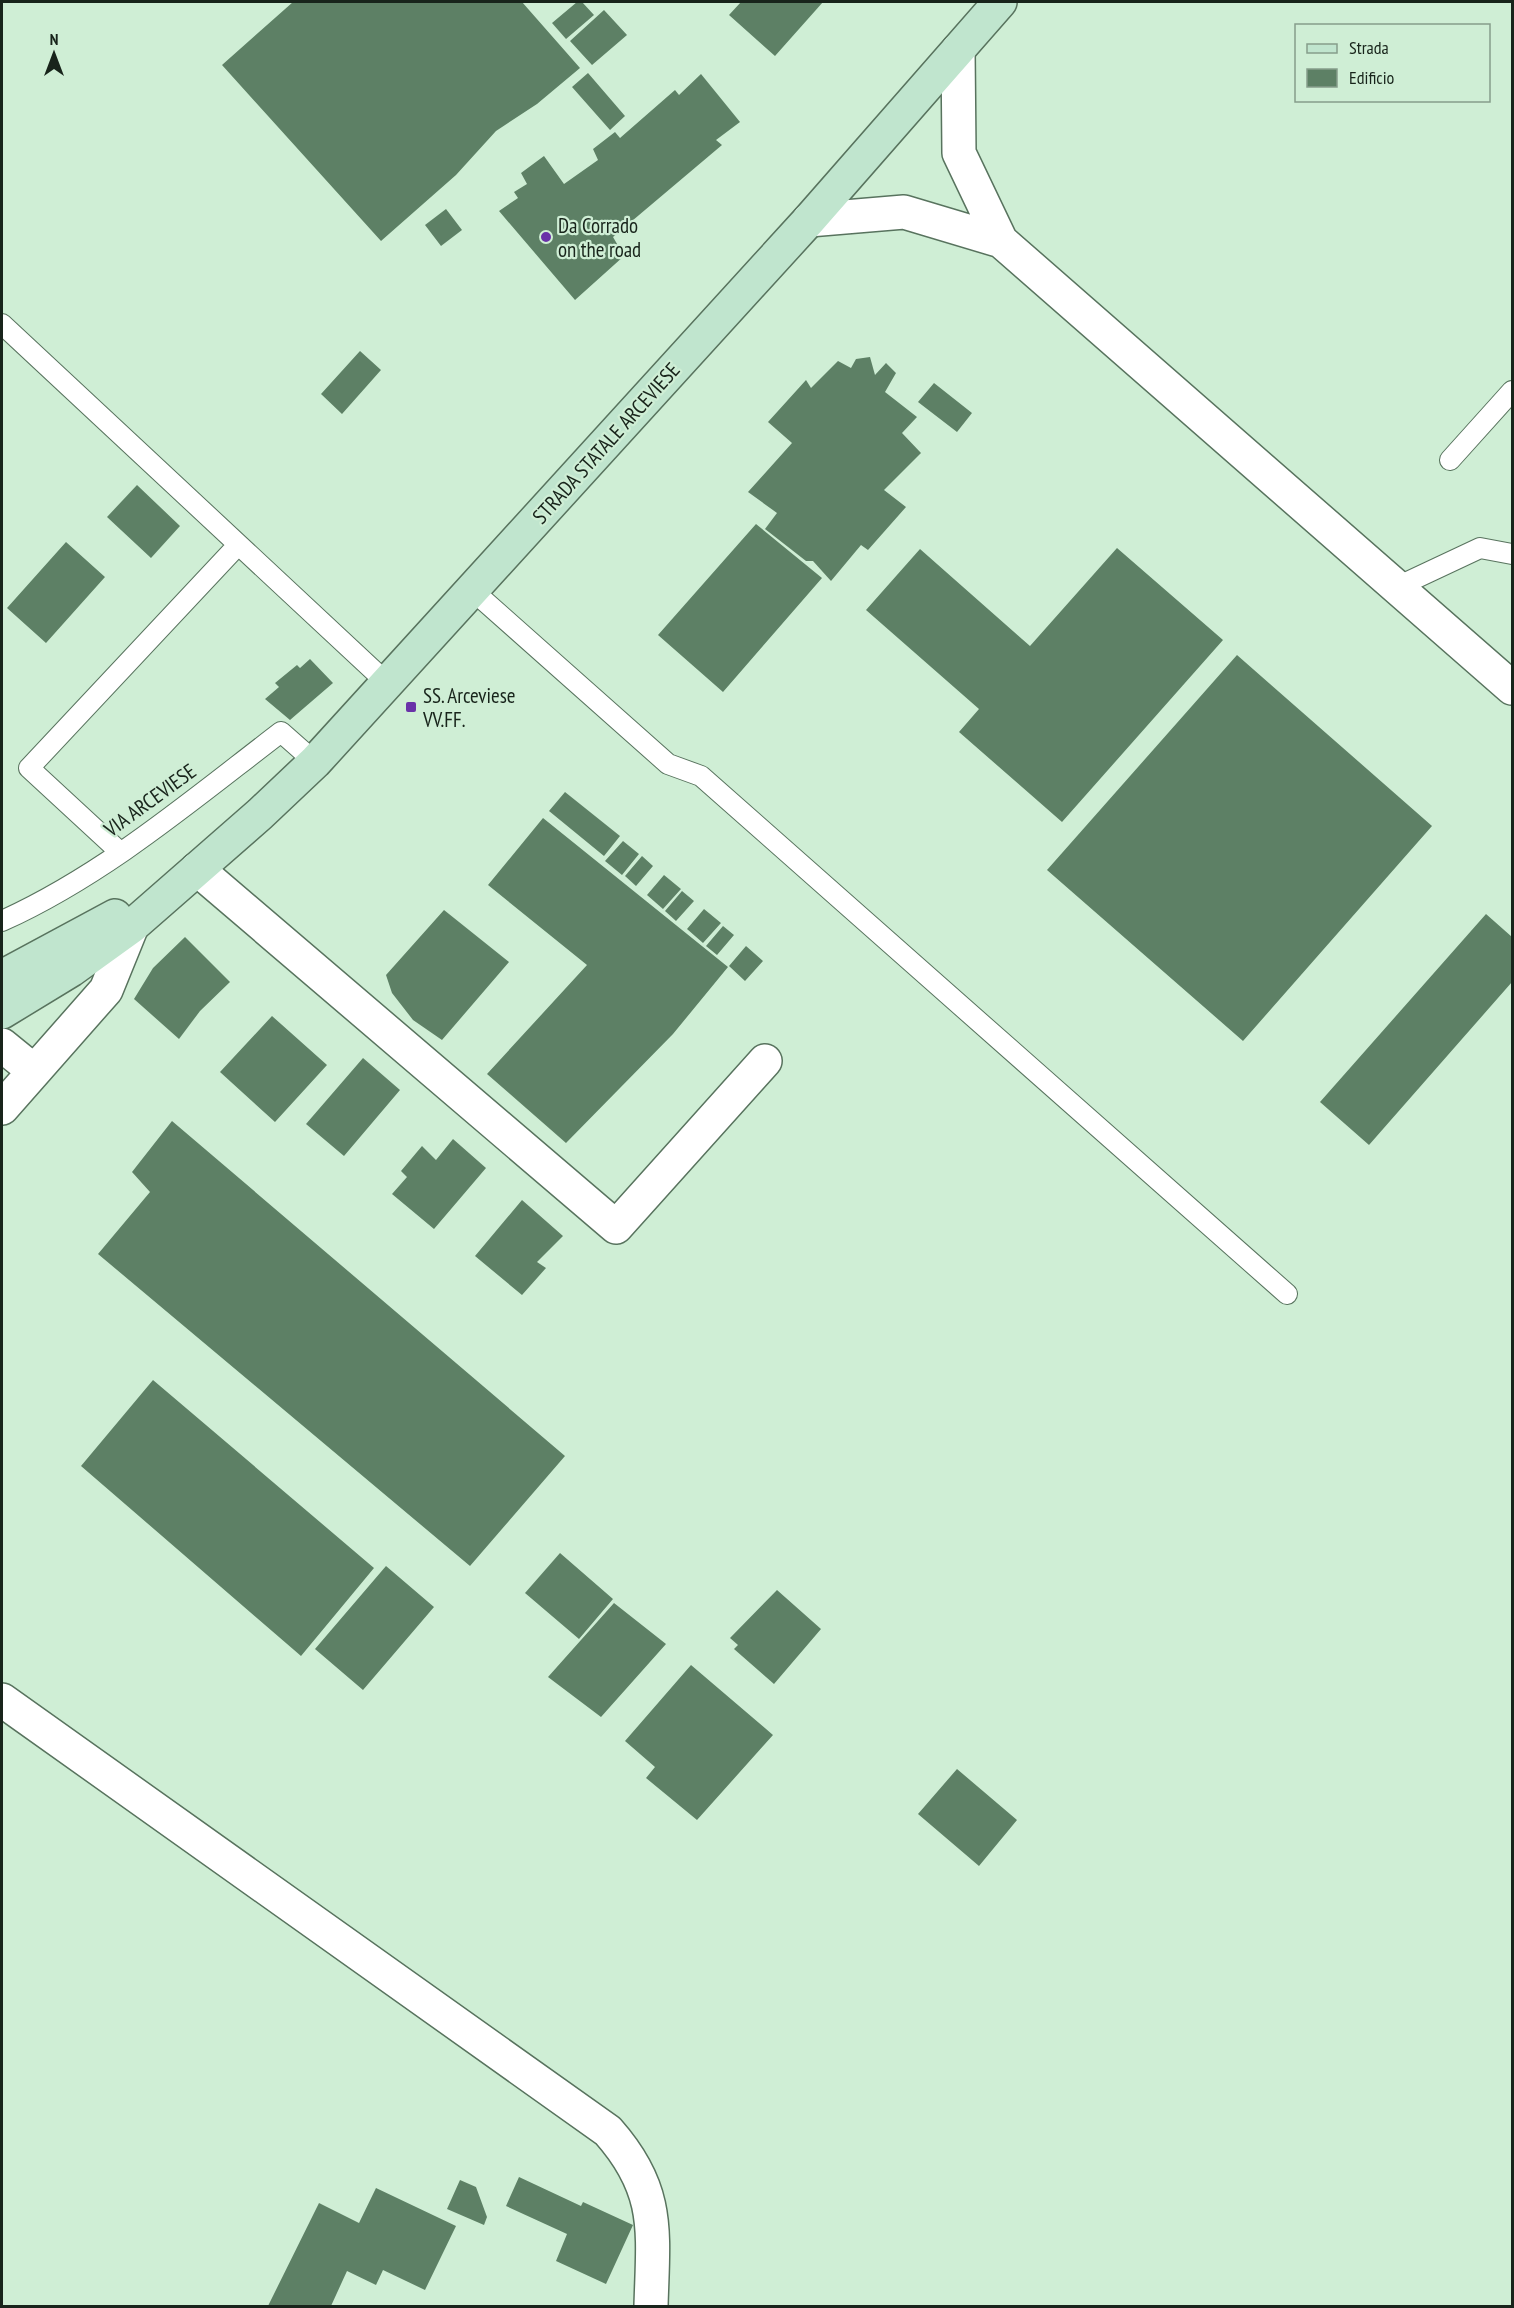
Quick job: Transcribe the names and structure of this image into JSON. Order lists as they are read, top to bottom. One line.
{"streets":{"main road":["STRADA STATALE ARCEVIESE"],"lane":["VIA ARCEVIESE"]},"crossings":[["STRADA STATALE ARCEVIESE","VIA ARCEVIESE"]],"places":{"other":["Da Corrado on the road"],"transit":["SS. Arceviese VV.FF."]},"legend":["Strada","Edificio"],"north":"top"}
